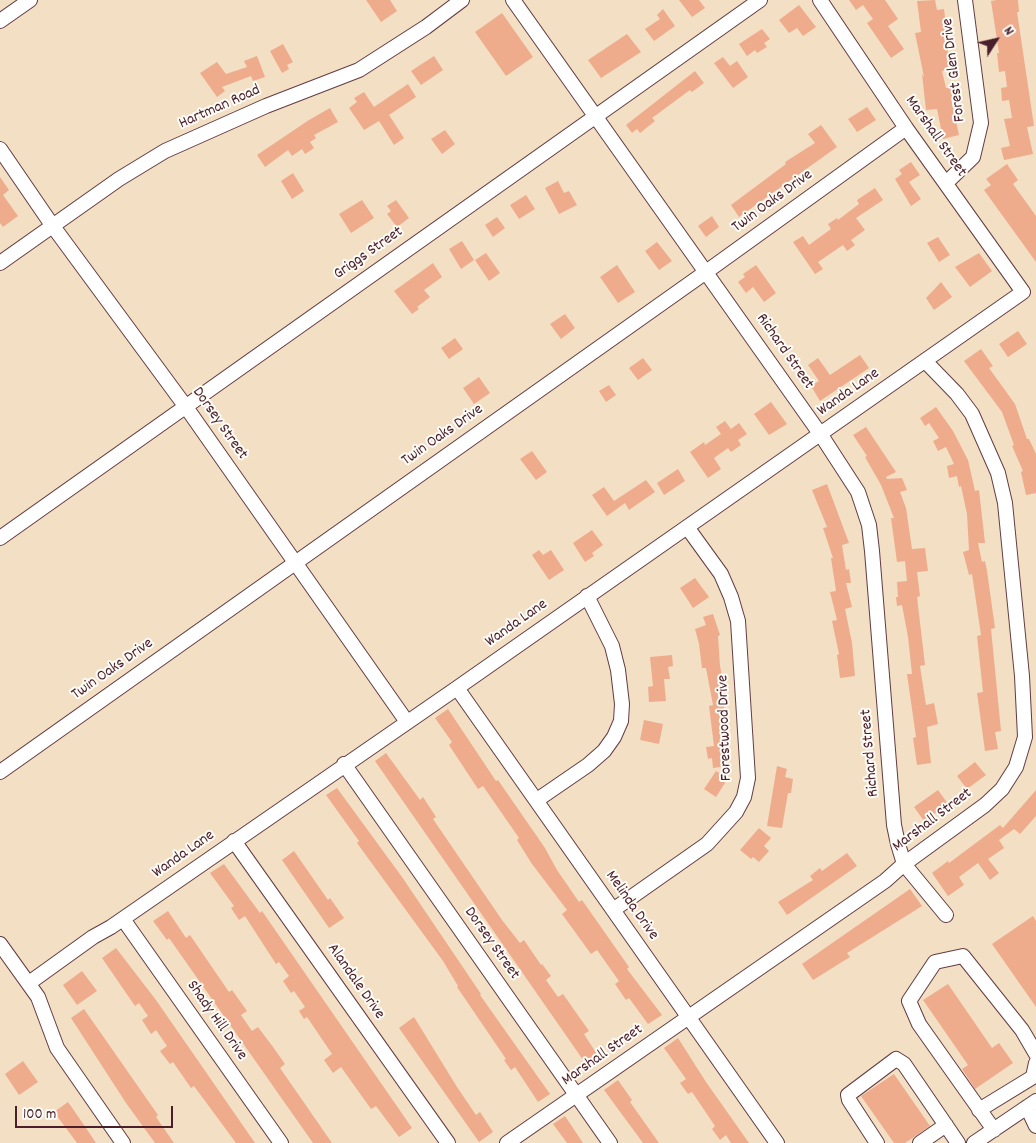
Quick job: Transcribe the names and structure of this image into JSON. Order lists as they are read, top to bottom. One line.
{"streets":{"street":["Forest Glen Drive","Hartman Road","Marshall Street","Twin Oaks Drive","Griggs Street","Richard Street","Wanda Lane","Dorsey Street","Forestwood Drive","Melinda Drive","Alandale Drive","Shady Hill Drive"]},"crossings":[["Forest Glen Drive","Marshall Street"],["Hartman Road","Dorsey Street"],["Marshall Street","Twin Oaks Drive"],["Marshall Street","Richard Street"],["Marshall Street","Wanda Lane"],["Marshall Street","Dorsey Street"],["Marshall Street","Melinda Drive"],["Twin Oaks Drive","Richard Street"],["Twin Oaks Drive","Dorsey Street"],["Griggs Street","Richard Street"],["Griggs Street","Dorsey Street"],["Richard Street","Wanda Lane"],["Wanda Lane","Dorsey Street"],["Wanda Lane","Forestwood Drive"],["Wanda Lane","Melinda Drive"],["Wanda Lane","Alandale Drive"],["Wanda Lane","Shady Hill Drive"],["Forestwood Drive","Melinda Drive"]],"scale_bar":"100 m","north":"top right"}
